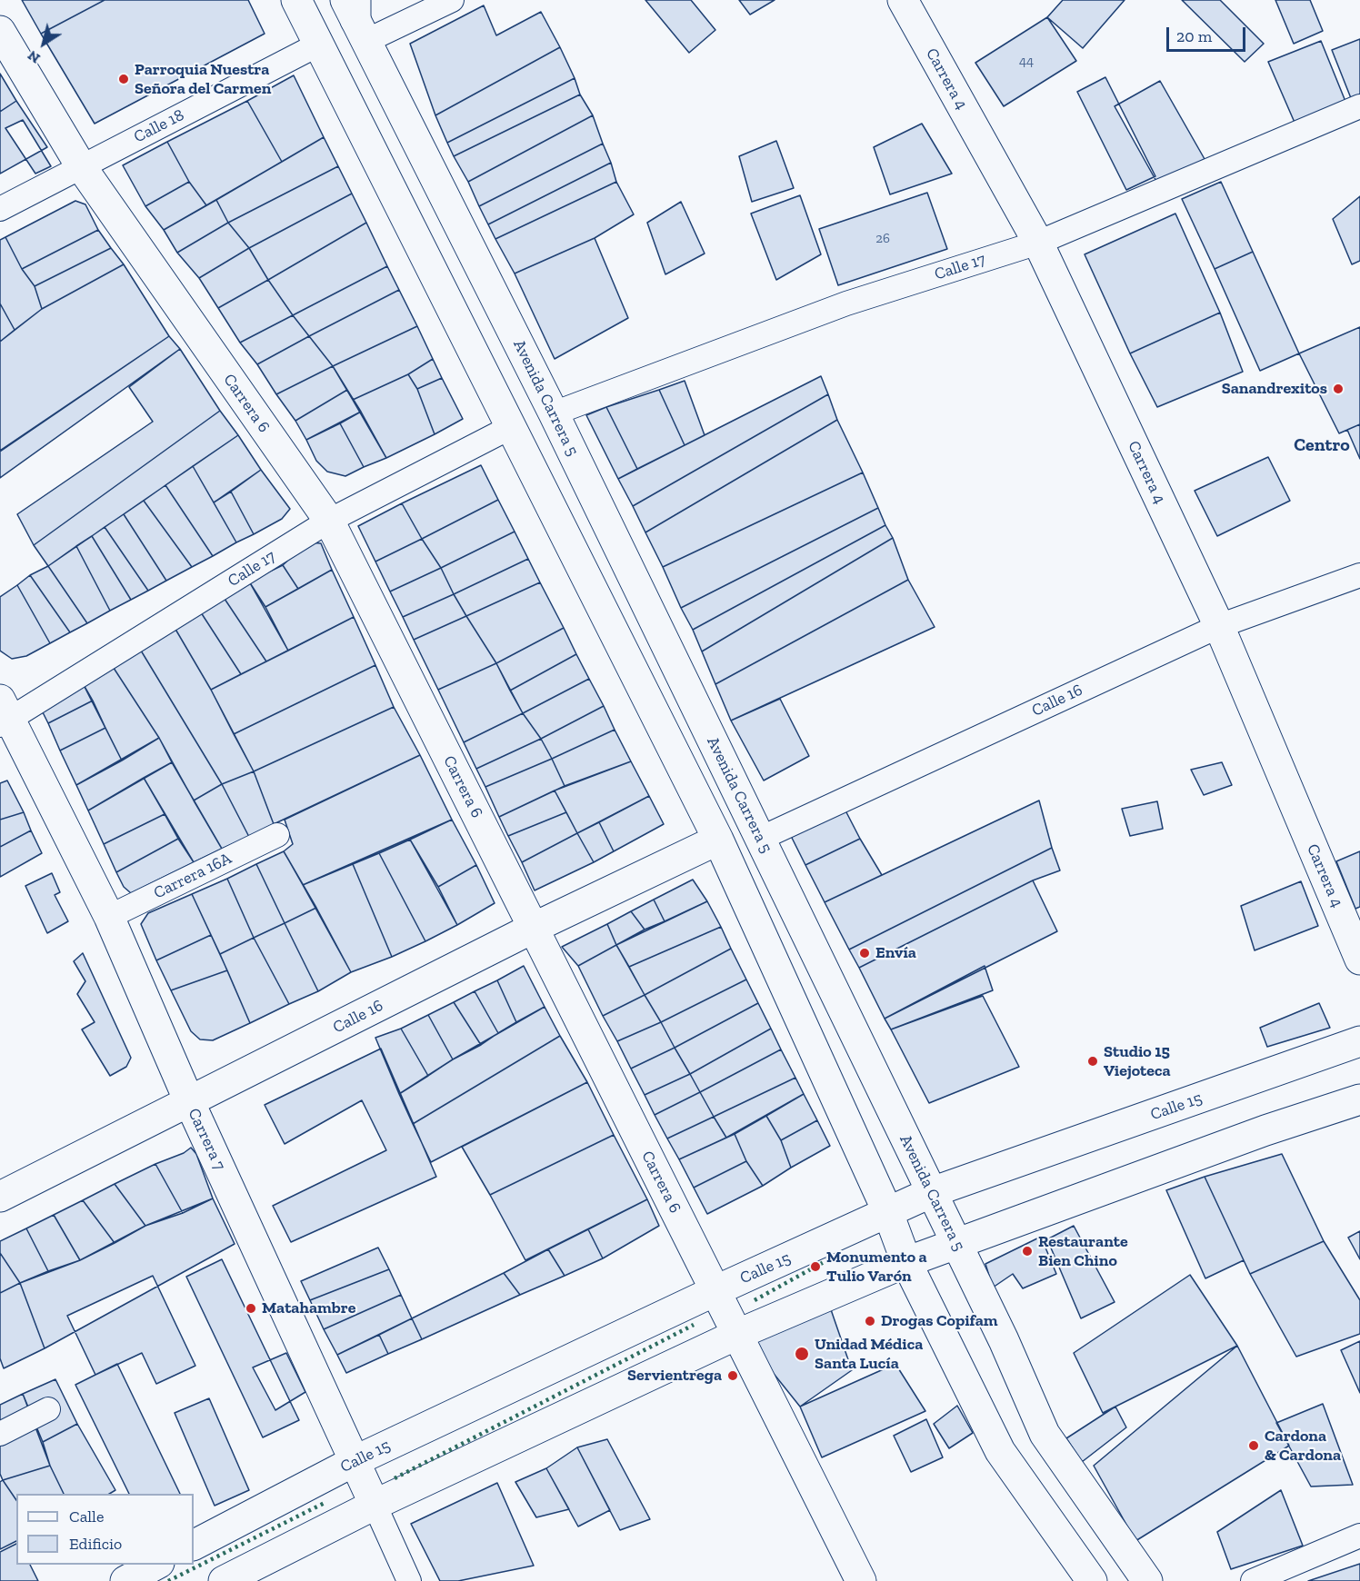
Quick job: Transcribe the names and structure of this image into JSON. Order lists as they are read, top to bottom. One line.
{"streets":{"main road":["Carrera 4","Avenida Carrera 5","Carrera 6","Calle 16","Calle 15","Carrera 7"],"street":["Calle 18","Calle 17","Carrera 16A"]},"crossings":[["Carrera 4","Calle 17"],["Carrera 4","Calle 16"],["Calle 18","Carrera 6"],["Calle 17","Avenida Carrera 5"],["Calle 17","Carrera 6"],["Calle 17","Carrera 7"],["Avenida Carrera 5","Calle 16"],["Avenida Carrera 5","Calle 15"],["Carrera 6","Calle 16"],["Carrera 6","Calle 15"],["Calle 16","Carrera 7"],["Carrera 16A","Carrera 7"],["Calle 15","Carrera 7"]],"districts":["Centro"],"places":["Parroquia Nuestra Señora del Carmen","Sanandrexitos","Envía","Studio 15 Viejoteca","Restaurante Bien Chino","Monumento a Tulio Varón","Matahambre","Drogas Copifam","Unidad Médica Santa Lucía","Servientrega","Cardona & Cardona"],"house_numbers":["44","26"],"legend":["Calle","Edificio"],"scale_bar":"20 m","north":"bottom left"}
